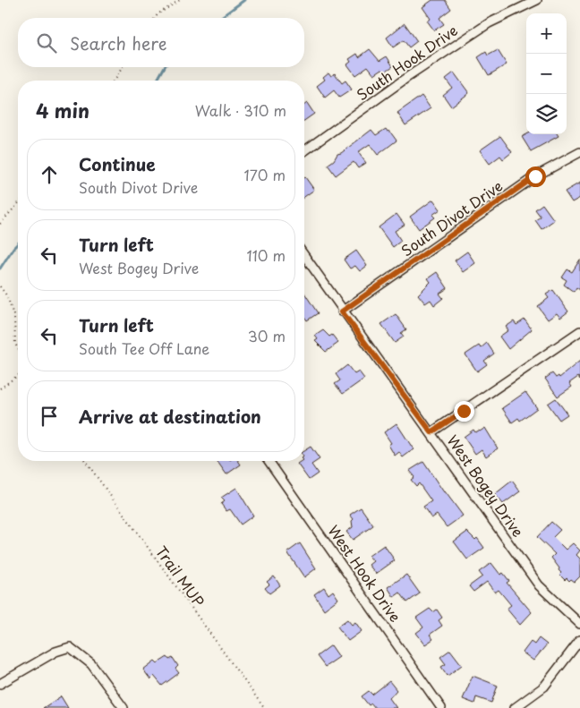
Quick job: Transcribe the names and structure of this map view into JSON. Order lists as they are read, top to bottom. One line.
{"streets":{"street":["South Hook Drive","South Divot Drive","West Bogey Drive","West Hook Drive"],"path":["Trail MUP"]},"crossings":[["South Divot Drive","West Bogey Drive"]],"page":{"map_buttons":["+","−"],"search":"Search here","heading":["4 min","Walk · 310 m"],"list":[["Continue","South Divot Drive","170 m"],["Turn left","West Bogey Drive","110 m"],["Turn left","South Tee Off Lane","30 m"],"Arrive at destination"]}}
